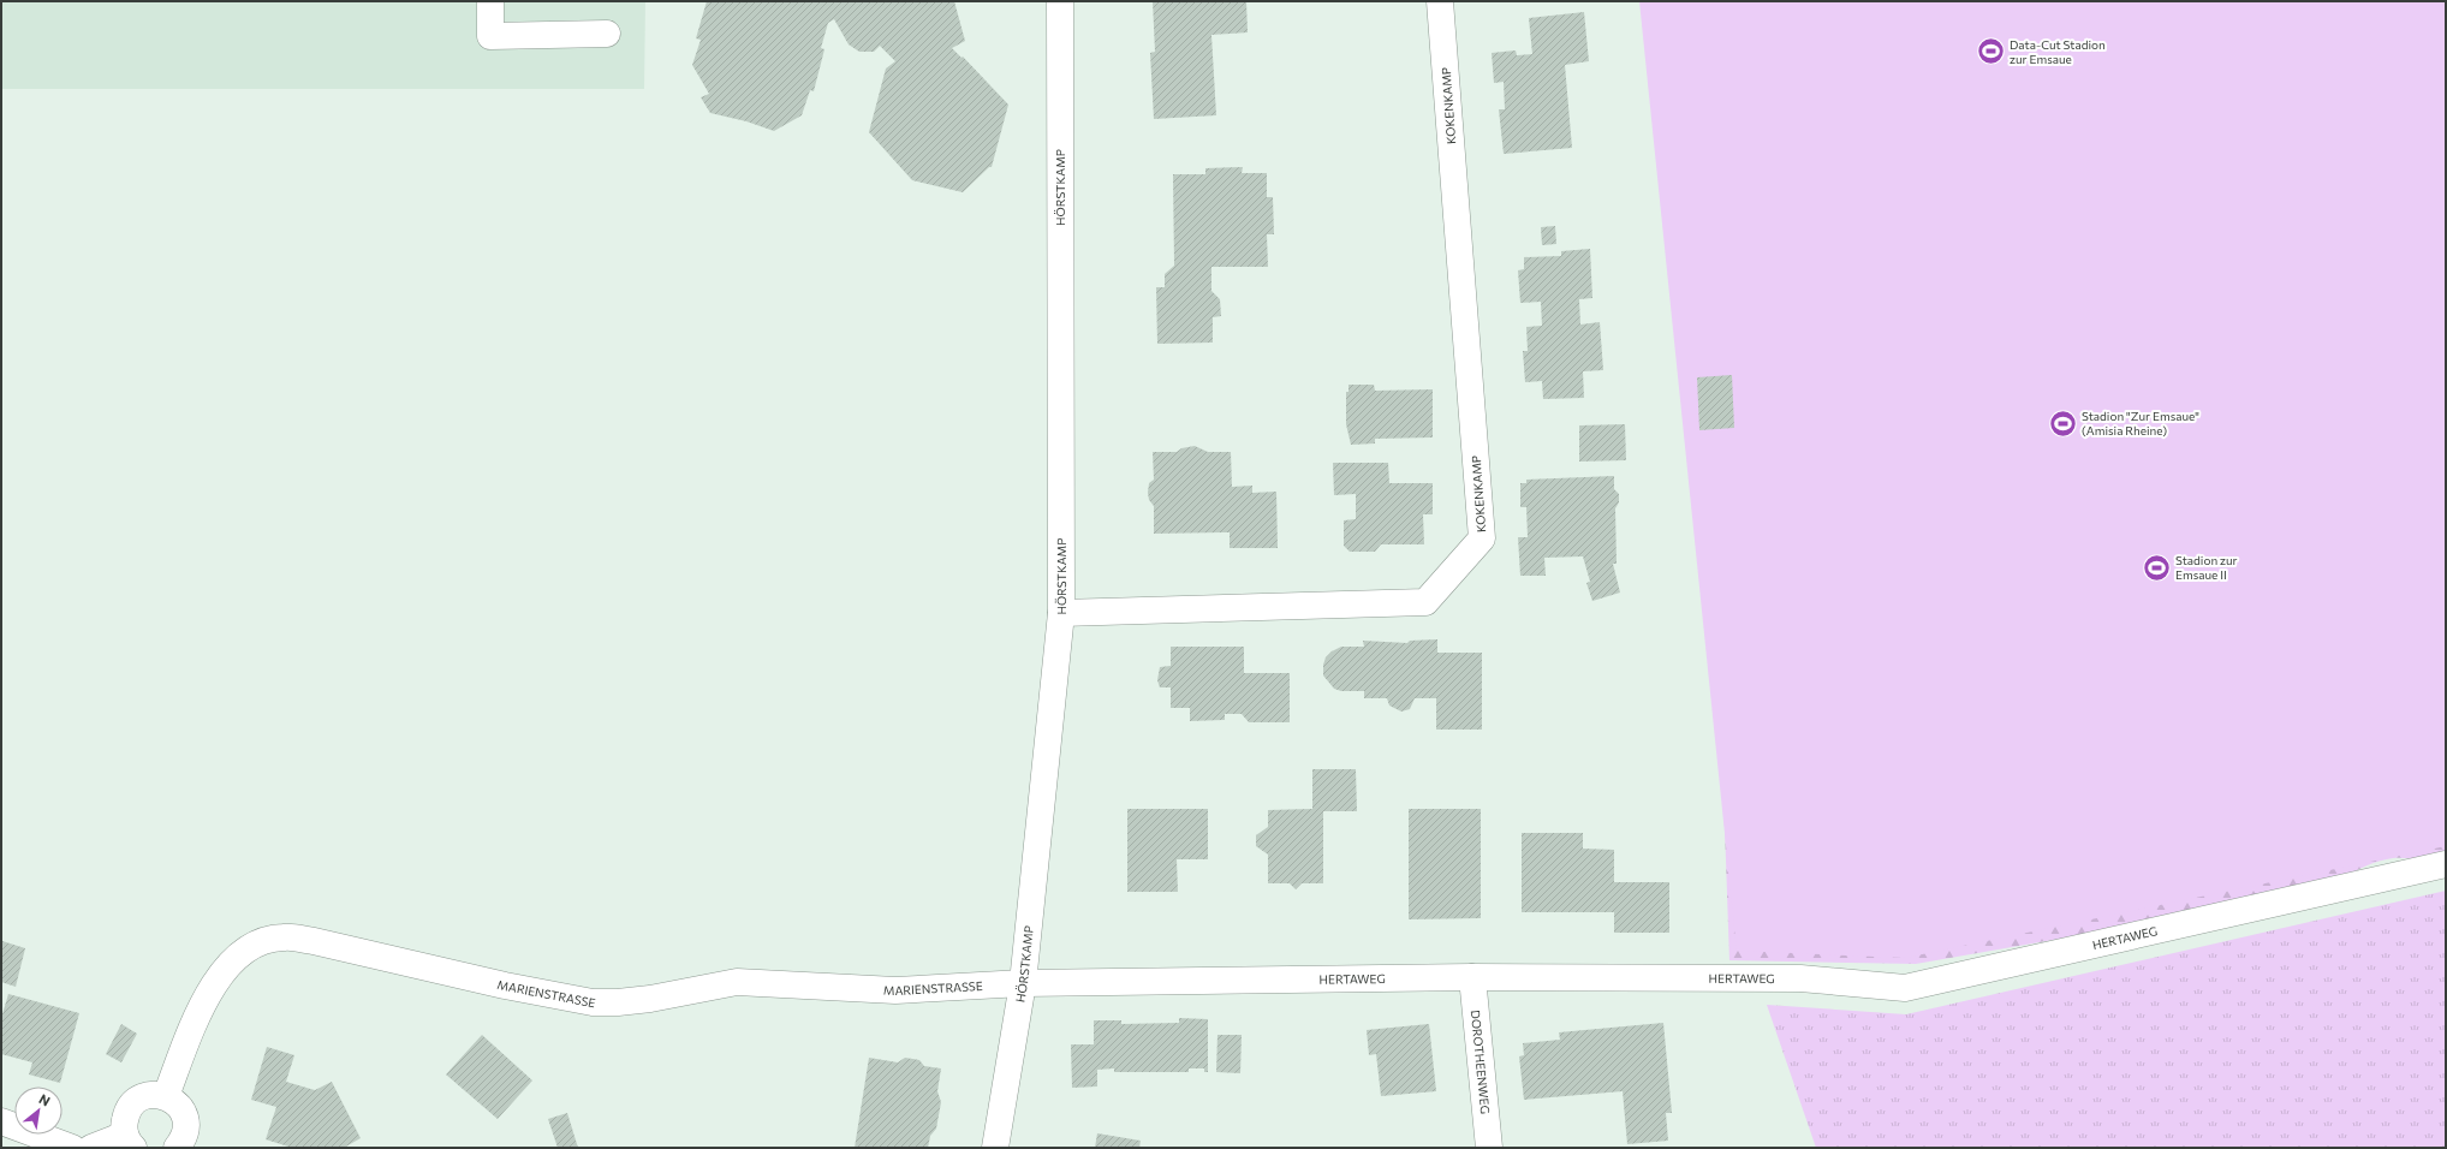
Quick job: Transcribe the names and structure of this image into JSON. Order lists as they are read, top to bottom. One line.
{"streets":{"street":["KOKENKAMP","HÖRSTKAMP","HERTAWEG","MARIENSTRASSE","DOROTHEENWEG"]},"crossings":[["KOKENKAMP","HÖRSTKAMP"],["HÖRSTKAMP","HERTAWEG"],["HÖRSTKAMP","MARIENSTRASSE"],["HERTAWEG","MARIENSTRASSE"],["HERTAWEG","DOROTHEENWEG"]],"places":{"sports":["Data-Cut Stadion zur Emsaue","Stadion \"Zur Emsaue\" (Amisia Rheine)","Stadion zur Emsaue II"]},"north":"top right"}
